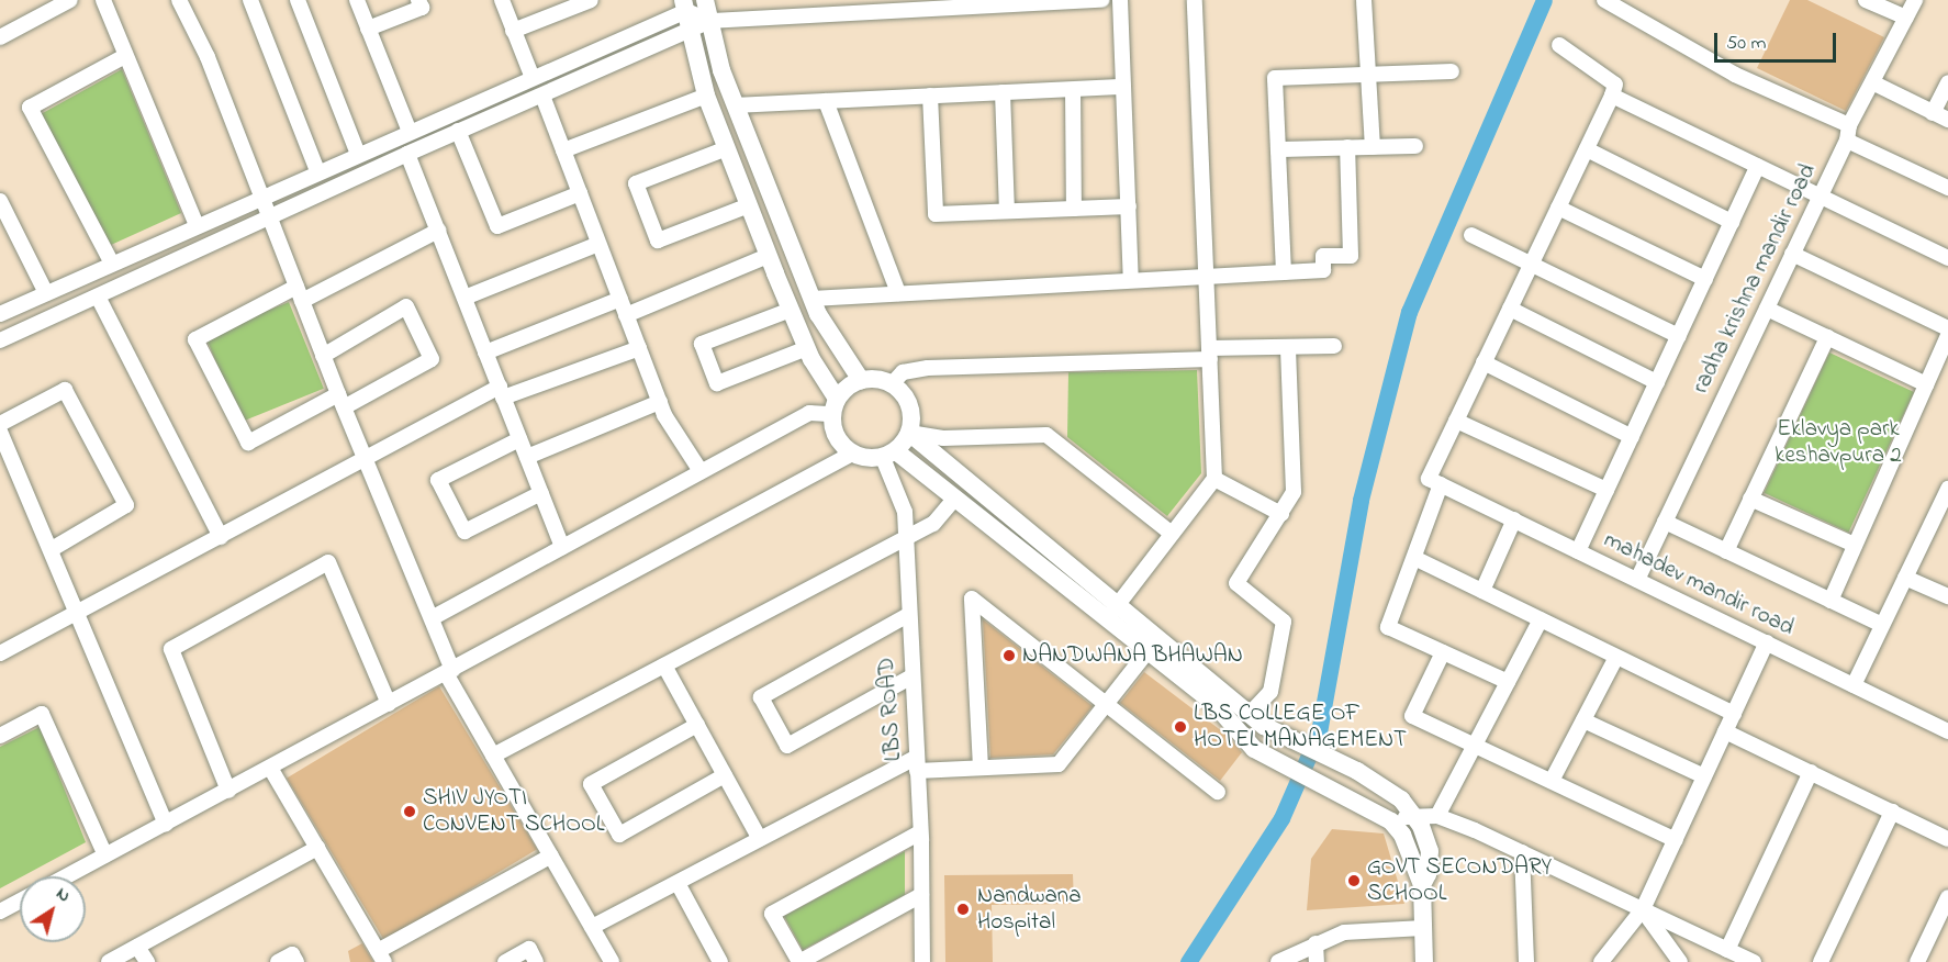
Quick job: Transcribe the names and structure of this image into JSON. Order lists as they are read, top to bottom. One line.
{"streets":{"street":["radha krishna mandir road","mahadev mandir road","LBS ROAD"]},"crossings":[["radha krishna mandir road","mahadev mandir road"]],"parks":["Eklavya park keshavpura 2"],"places":["NANDWANA BHAWAN","LBS COLLEGE OF HOTEL MANAGEMENT","SHIV JYOTI CONVENT SCHOOL","GOVT SECONDARY SCHOOL","Nandwana Hospital"],"scale_bar":"50 m","north":"top right"}
